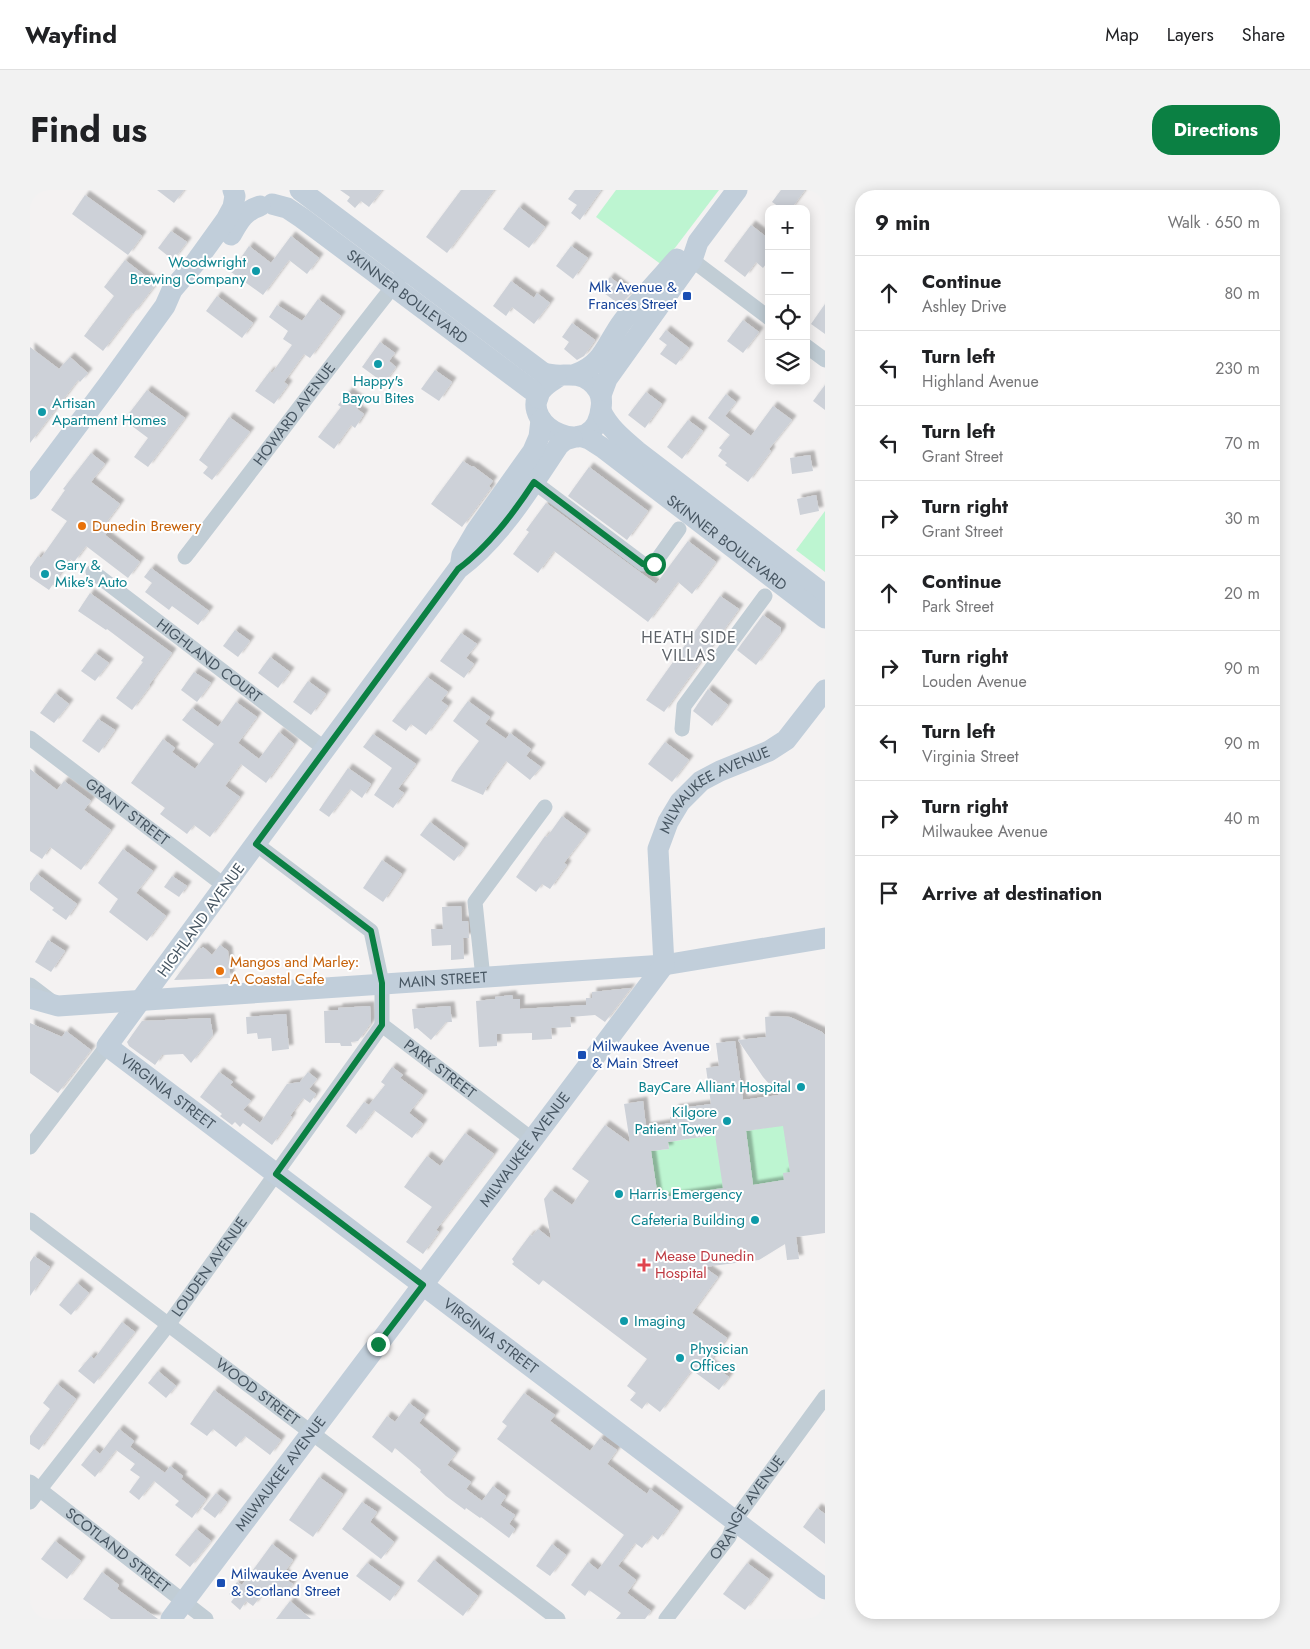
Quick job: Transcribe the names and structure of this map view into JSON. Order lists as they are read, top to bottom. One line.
{"streets":{"street":["SKINNER BOULEVARD","HOWARD AVENUE","HIGHLAND COURT","MILWAUKEE AVENUE","GRANT STREET","HIGHLAND AVENUE","MAIN STREET","PARK STREET","VIRGINIA STREET","LOUDEN AVENUE","WOOD STREET","ORANGE AVENUE","SCOTLAND STREET"]},"crossings":[["SKINNER BOULEVARD","HOWARD AVENUE"],["SKINNER BOULEVARD","HIGHLAND AVENUE"],["HIGHLAND COURT","HIGHLAND AVENUE"],["MILWAUKEE AVENUE","MAIN STREET"],["MILWAUKEE AVENUE","PARK STREET"],["MILWAUKEE AVENUE","VIRGINIA STREET"],["MILWAUKEE AVENUE","WOOD STREET"],["MILWAUKEE AVENUE","SCOTLAND STREET"],["GRANT STREET","HIGHLAND AVENUE"],["HIGHLAND AVENUE","MAIN STREET"],["HIGHLAND AVENUE","VIRGINIA STREET"],["PARK STREET","LOUDEN AVENUE"],["VIRGINIA STREET","LOUDEN AVENUE"],["VIRGINIA STREET","ORANGE AVENUE"],["LOUDEN AVENUE","WOOD STREET"],["LOUDEN AVENUE","SCOTLAND STREET"]],"districts":["HEATH SIDE VILLAS"],"places":{"other":["Woodwright Brewing Company","Happy's Bayou Bites","Artisan Apartment Homes","Dunedin Brewery","Gary & Mike's Auto","Mangos and Marley: A Coastal Cafe","BayCare Alliant Hospital","Kilgore Patient Tower","Harris Emergency","Cafeteria Building","Imaging","Physician Offices"],"transit":["Mlk Avenue & Frances Street","Milwaukee Avenue & Main Street","Milwaukee Avenue & Scotland Street"],"health":["Mease Dunedin Hospital"]},"page":{"header":"Wayfind","nav":["Map","Layers","Share"],"title":"Find us","buttons":"Directions","heading":["9 min","Walk · 650 m"],"map_buttons":["+","−"],"list":[["Continue","Ashley Drive","80 m"],["Turn left","Highland Avenue","230 m"],["Turn left","Grant Street","70 m"],["Turn right","Grant Street","30 m"],["Continue","Park Street","20 m"],["Turn right","Louden Avenue","90 m"],["Turn left","Virginia Street","90 m"],["Turn right","Milwaukee Avenue","40 m"],"Arrive at destination"]}}
